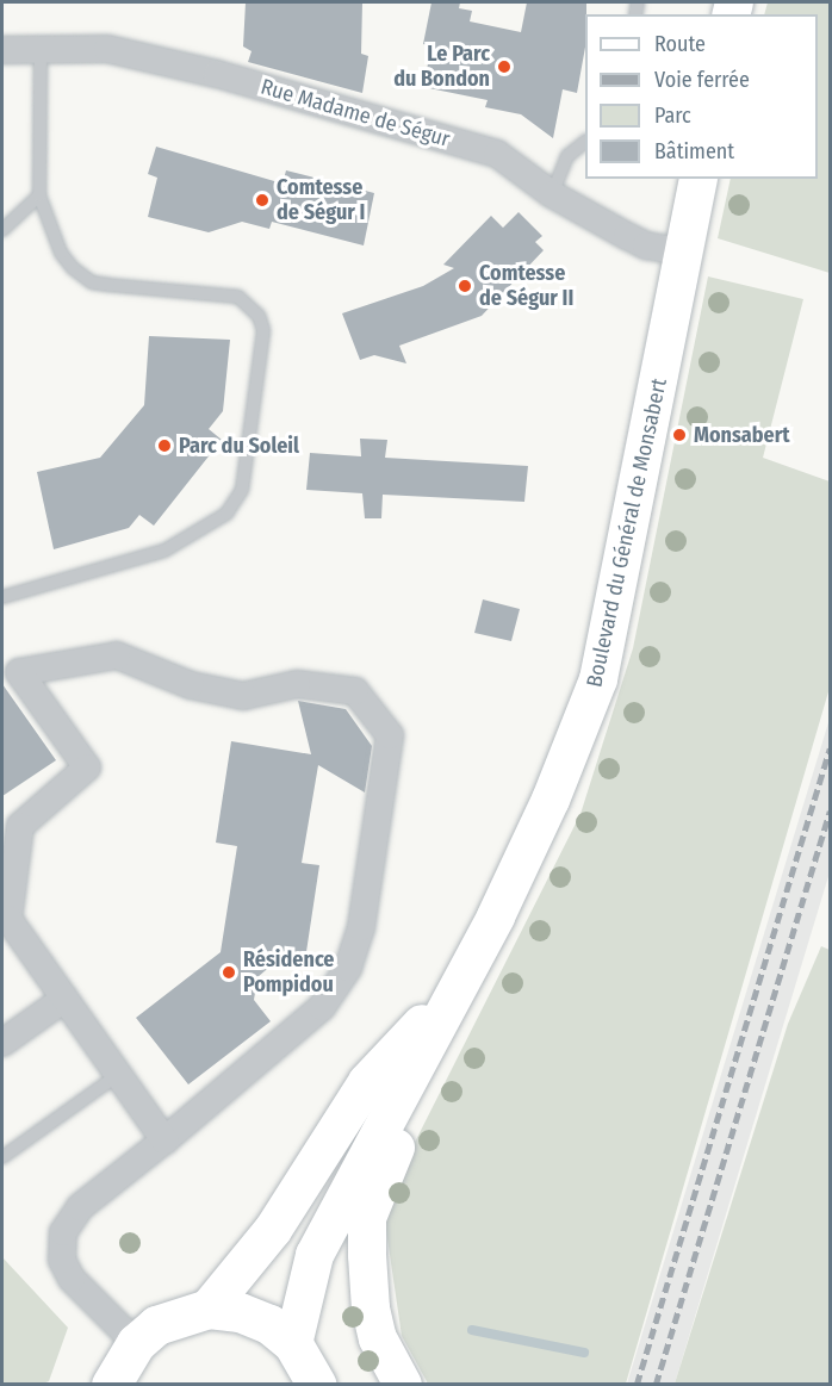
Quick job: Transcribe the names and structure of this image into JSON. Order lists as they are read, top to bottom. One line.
{"streets":{"main road":["Boulevard du Général de Monsabert"],"street":["Rue Madame de Ségur"]},"crossings":[["Rue Madame de Ségur","Boulevard du Général de Monsabert"]],"places":["Le Parc du Bondon","Comtesse de Ségur I","Comtesse de Ségur II","Monsabert","Parc du Soleil","Résidence Pompidou"],"legend":["Route","Voie ferrée","Parc","Bâtiment"]}
